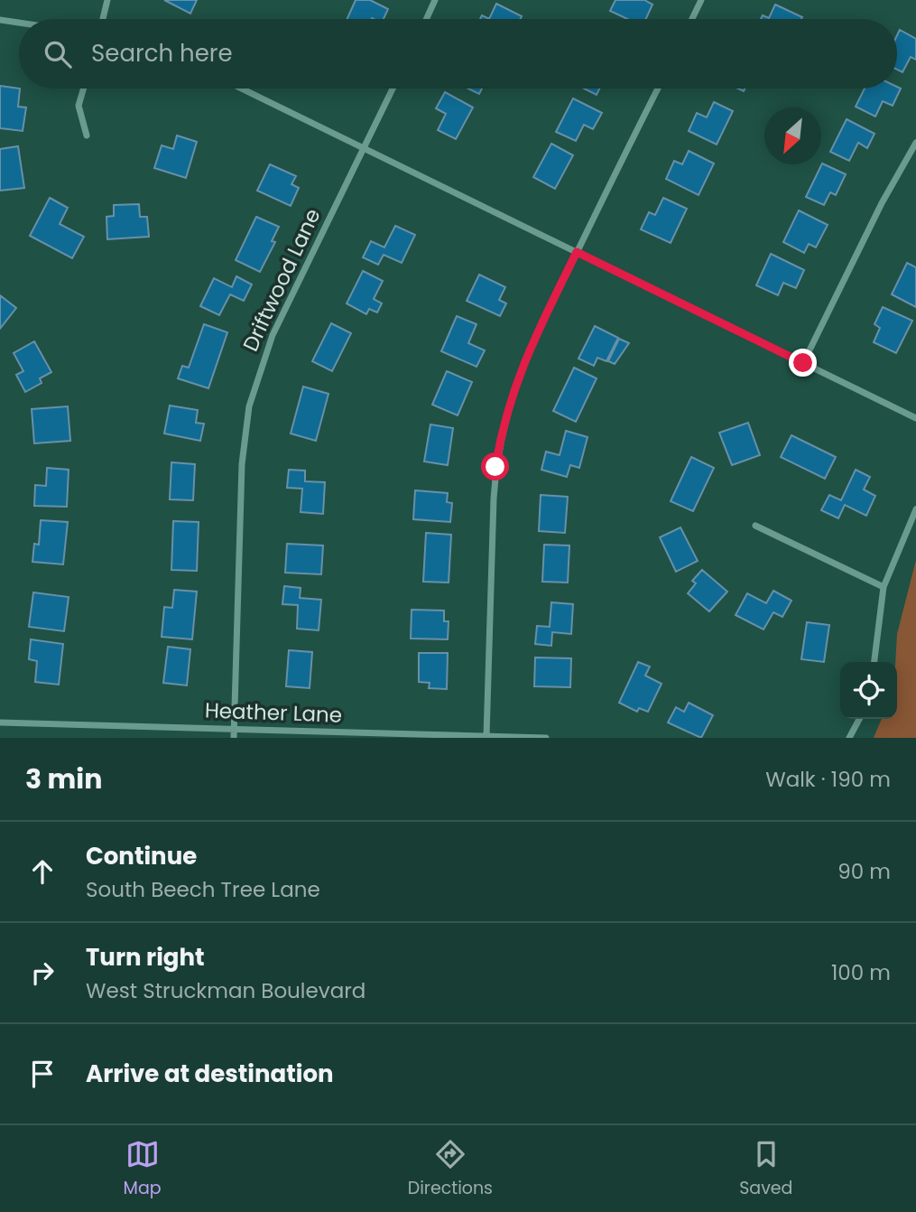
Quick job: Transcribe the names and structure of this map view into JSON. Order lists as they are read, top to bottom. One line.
{"streets":{"street":["Driftwood Lane","Heather Lane"]},"crossings":[["Driftwood Lane","Heather Lane"]],"north":"bottom left","page":{"search":"Search here","heading":["3 min","Walk · 190 m"],"list":[["Continue","South Beech Tree Lane","90 m"],["Turn right","West Struckman Boulevard","100 m"],"Arrive at destination"],"nav":["Map","Directions","Saved"]}}
